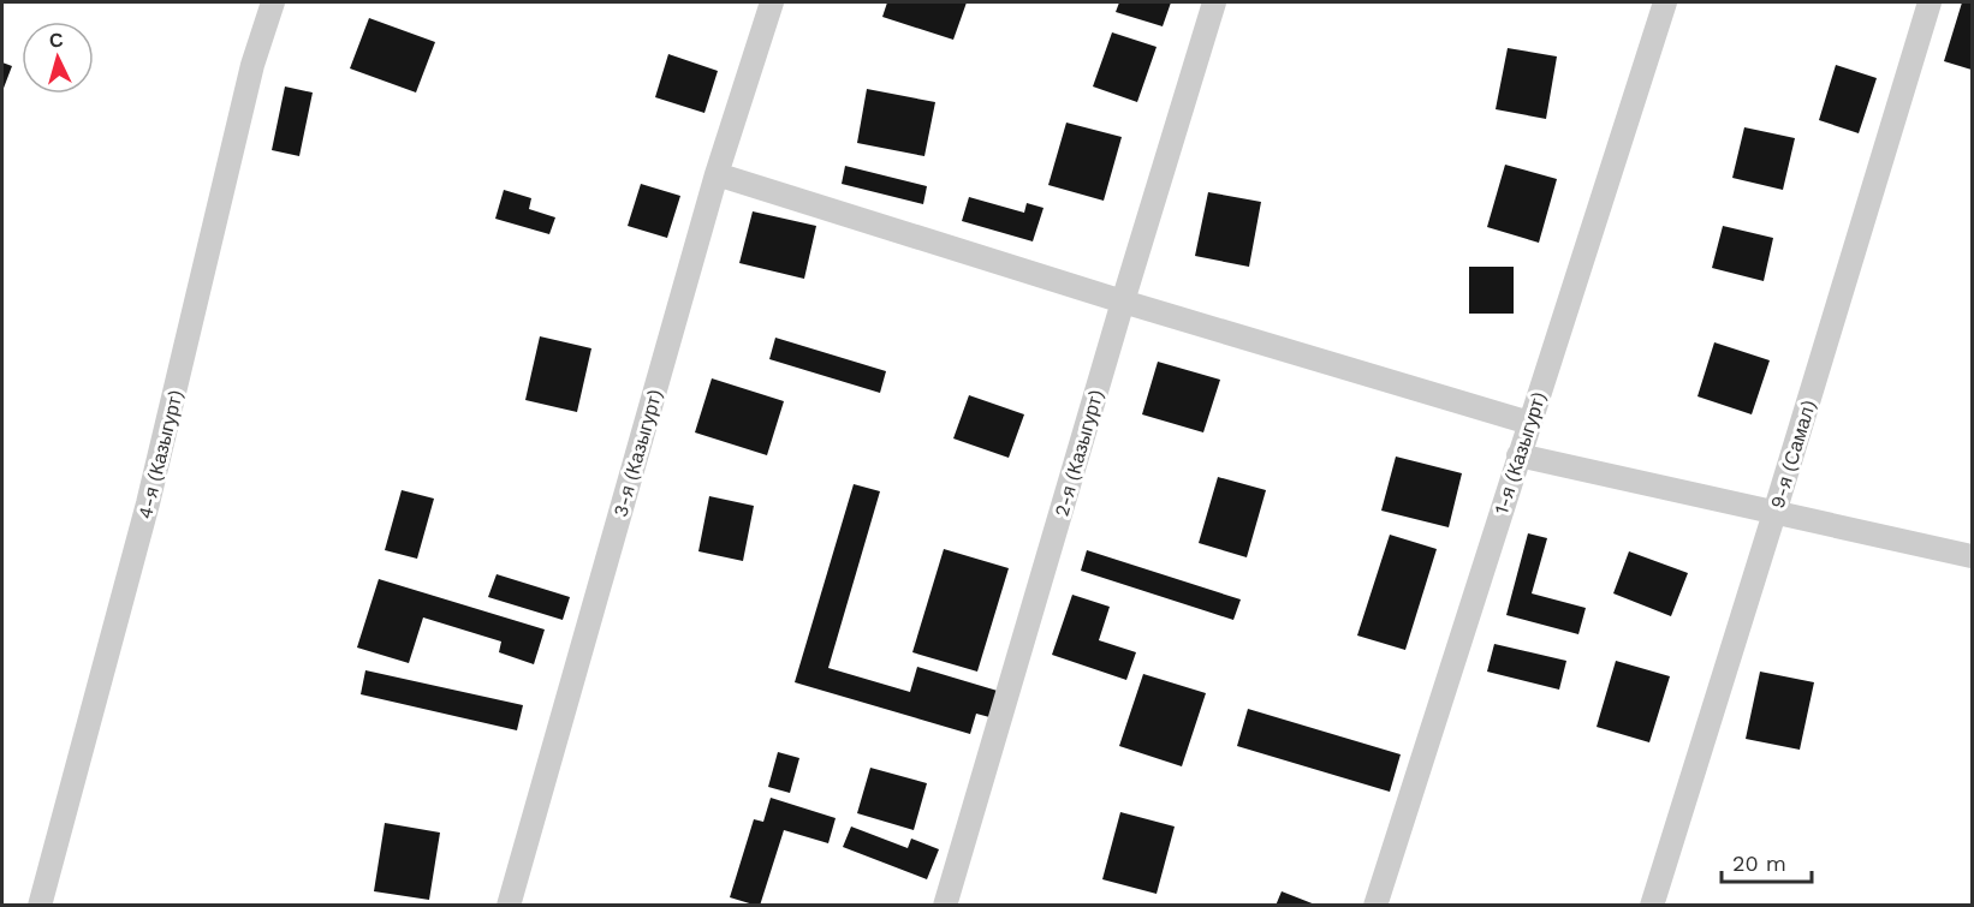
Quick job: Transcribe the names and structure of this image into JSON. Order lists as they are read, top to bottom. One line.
{"streets":{"street":["3-я (Казыгурт)","2-я (Казыгурт)","1-я (Казыгурт)","4-я (Казыгурт)","9-я (Самал)"]},"scale_bar":"20 m","north":"top"}
